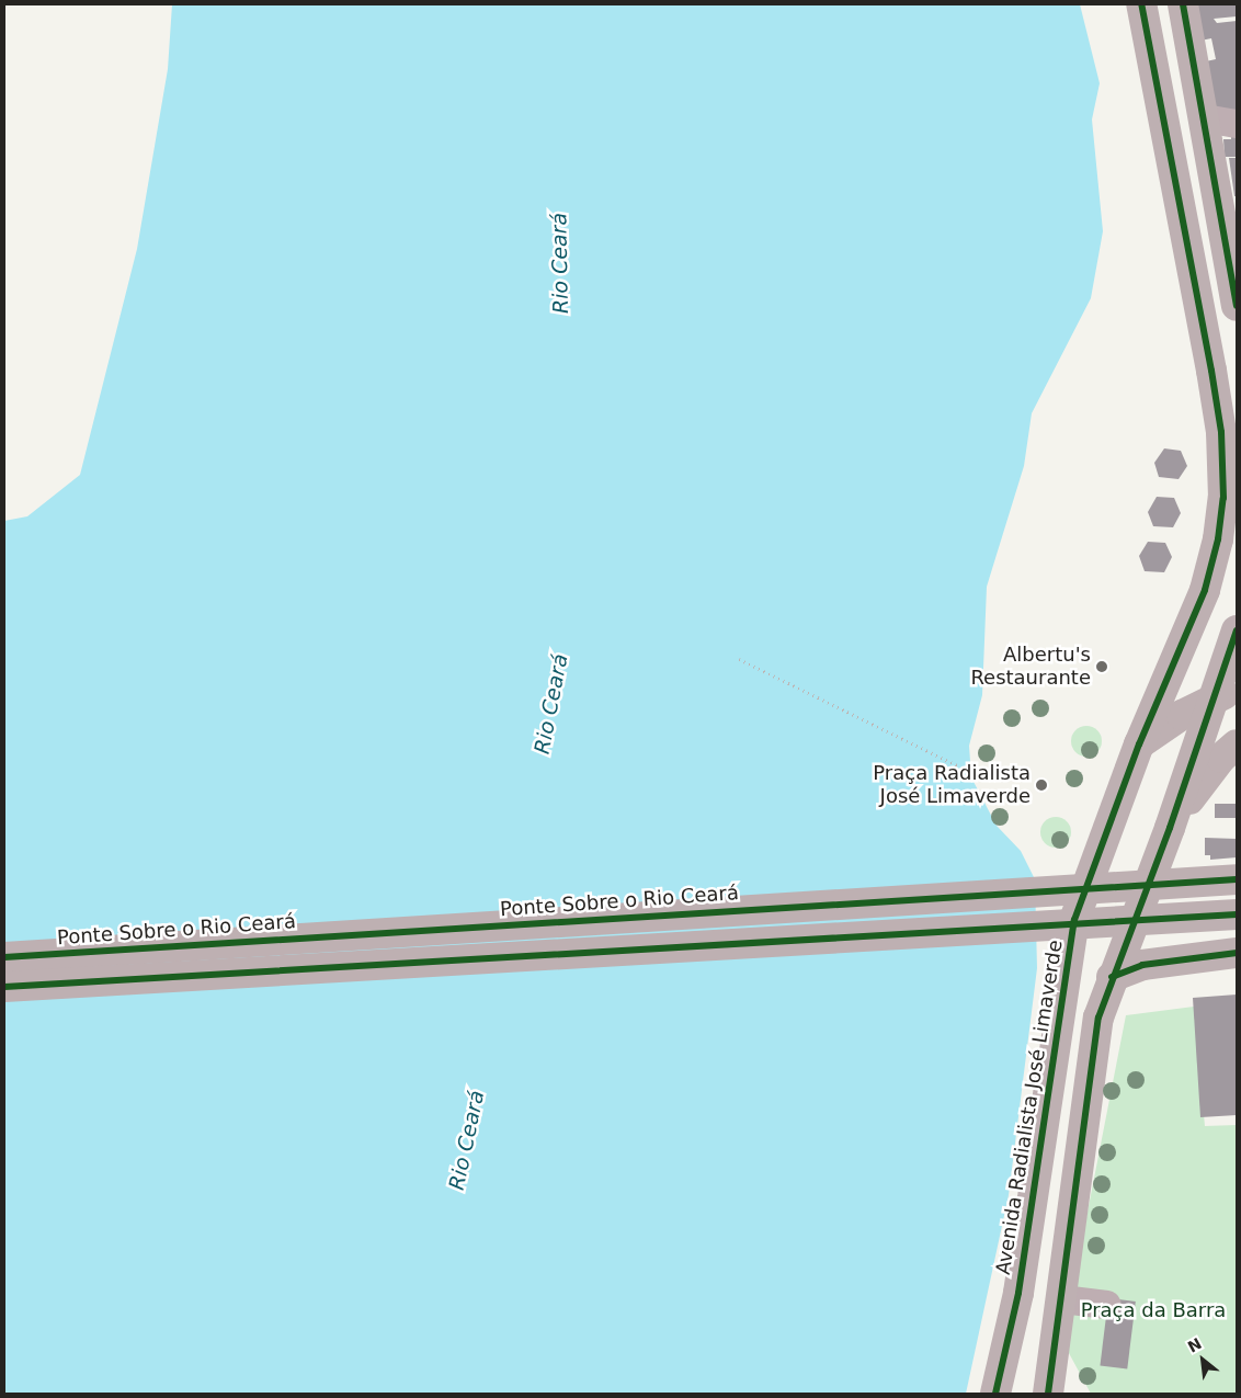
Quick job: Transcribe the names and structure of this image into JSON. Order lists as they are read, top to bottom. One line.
{"streets":{"main road":["Ponte Sobre o Rio Ceará","Avenida Radialista José Limaverde"]},"water":["Rio Ceará"],"parks":["Praça da Barra"],"places":["Albertu's Restaurante","Praça Radialista José Limaverde"],"north":"top left"}
